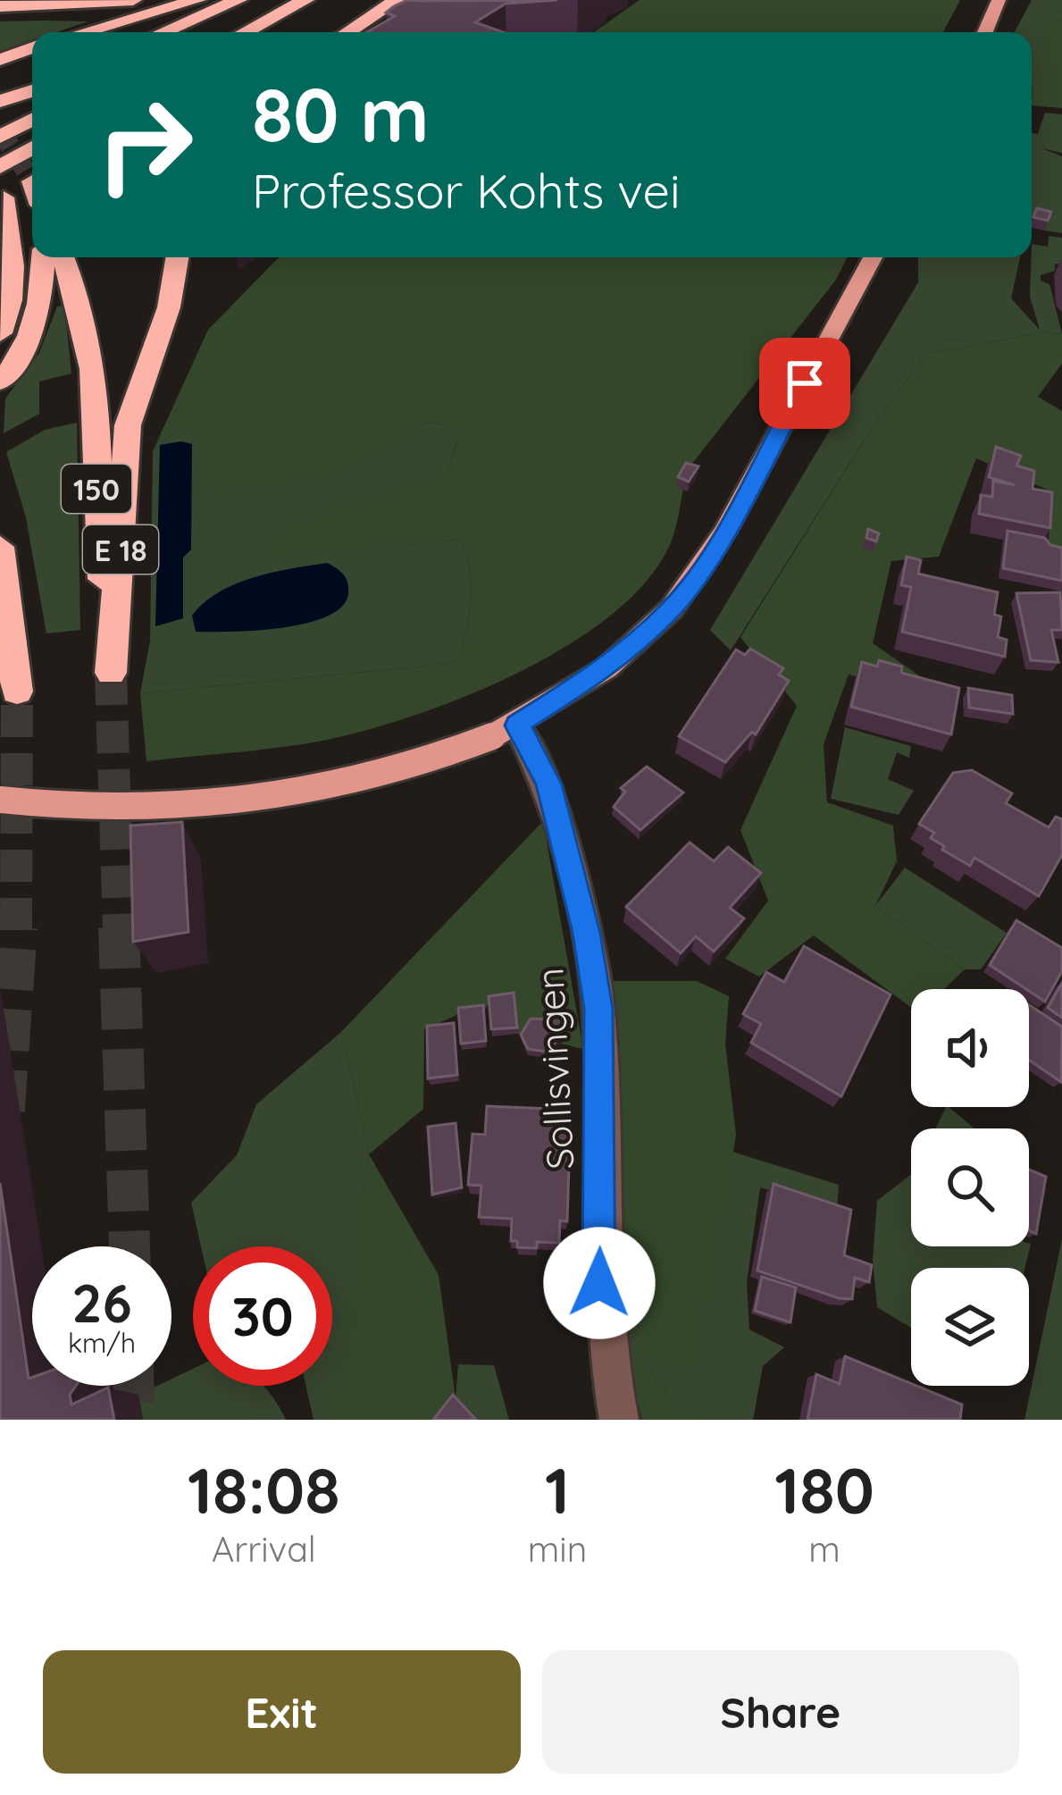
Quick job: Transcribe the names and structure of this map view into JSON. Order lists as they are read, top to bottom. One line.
{"streets":{"highway":["150","E 18"],"street":["Sollisvingen"]},"crossings":[["150","E 18"]],"page":{"turn":["80 m","Professor Kohts vei"],"speed":"26 km/h","limit":"30","eta":["18:08","Arrival","1","min","180","m"],"buttons":["Exit","Share"]}}
